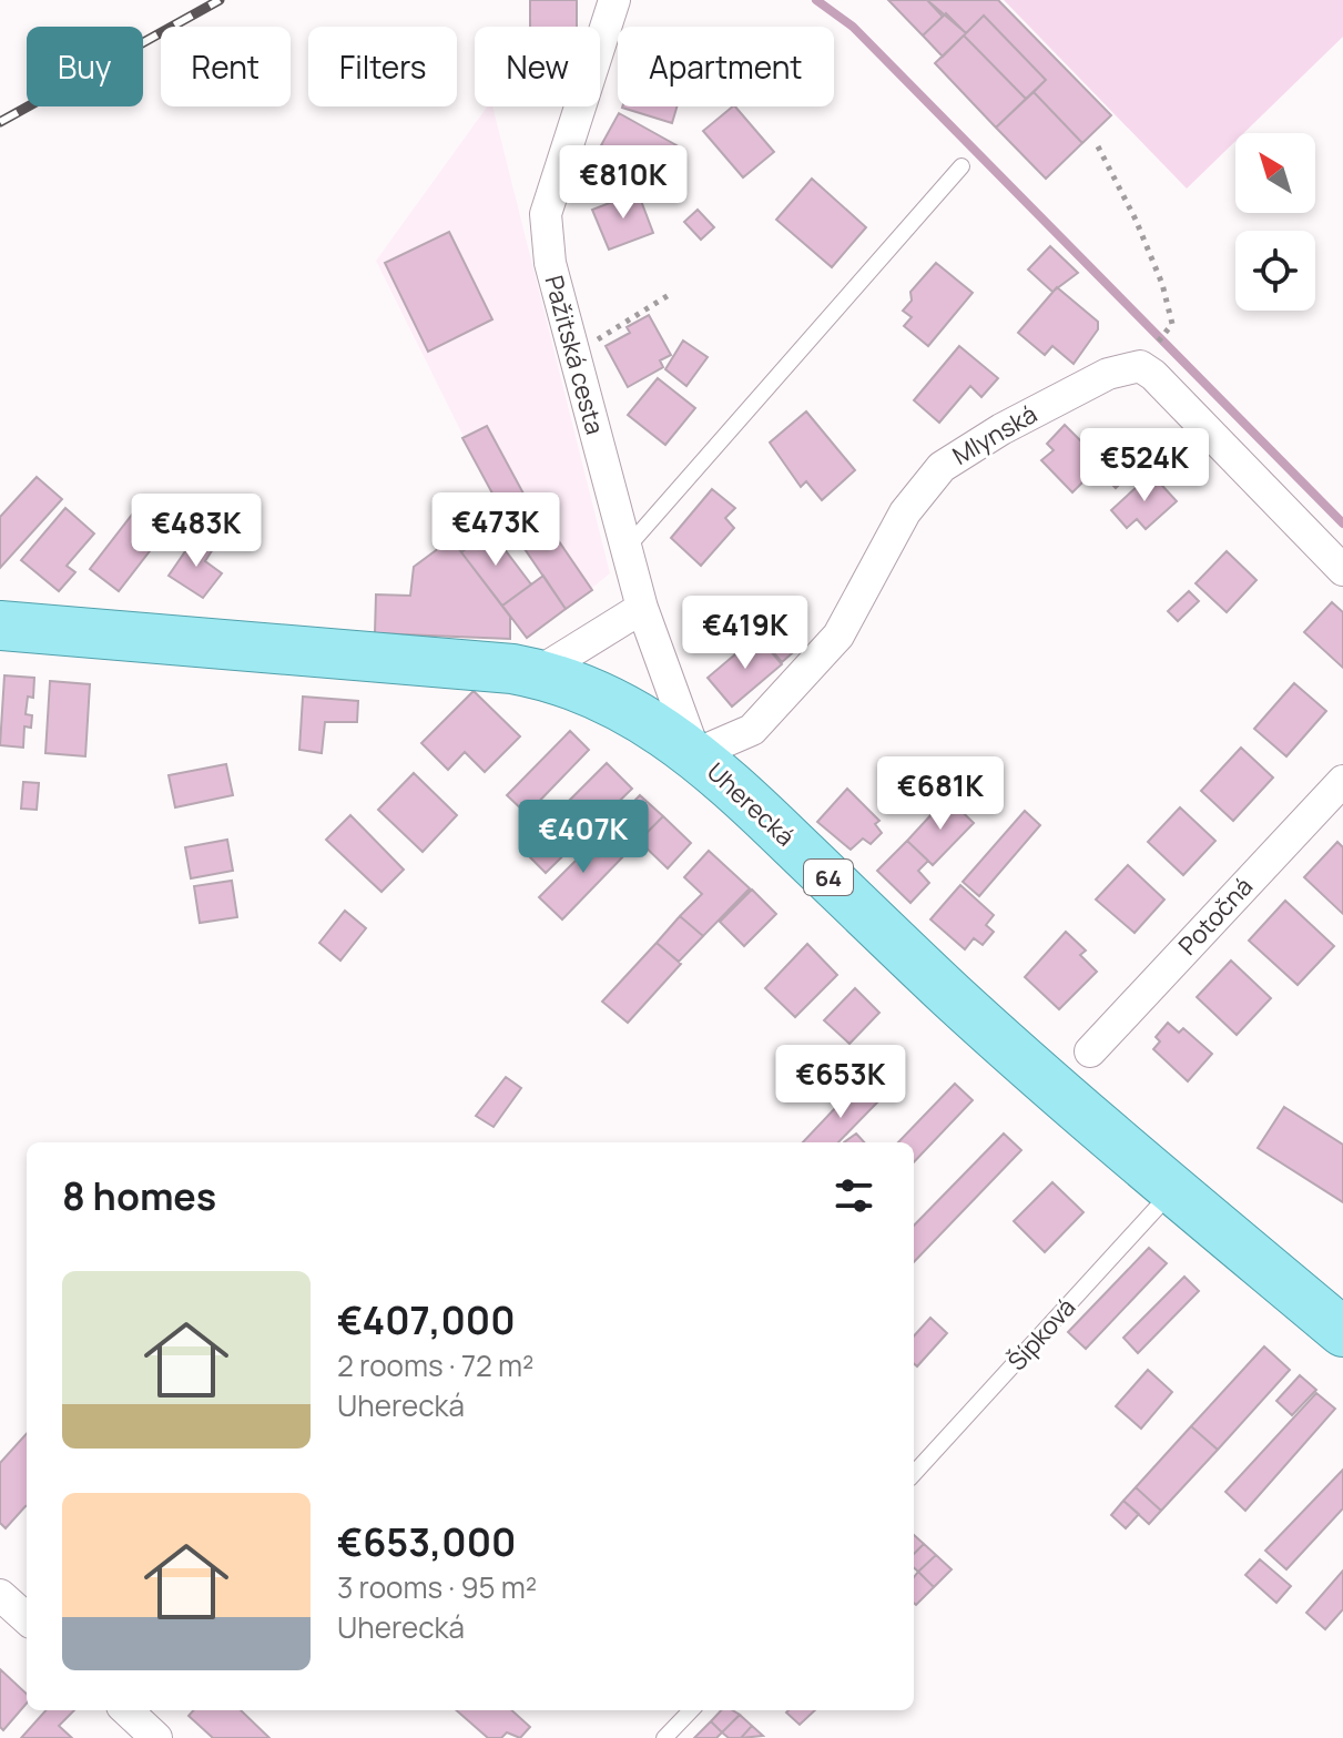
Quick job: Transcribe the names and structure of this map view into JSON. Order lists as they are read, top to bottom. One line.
{"streets":{"main road":["Uherecká","64"],"street":["Pažitská cesta","Mlynská","Potočná"],"lane":["Šípková"]},"crossings":[["Pažitská cesta","Mlynská"],["Pažitská cesta","Uherecká"],["Mlynská","Uherecká"],["Uherecká","Šípková"]],"north":"top left","page":{"chip":["Buy","Rent","Filters","New","Apartment"],"price":["€810K","€524K","€473K","€483K","€419K","€681K","€407K","€653K"],"heading":"8 homes","list":[{"name":"€407,000","note":"2 rooms · 72 m² · Uherecká"},{"name":"€653,000","note":"3 rooms · 95 m² · Uherecká"}]}}
